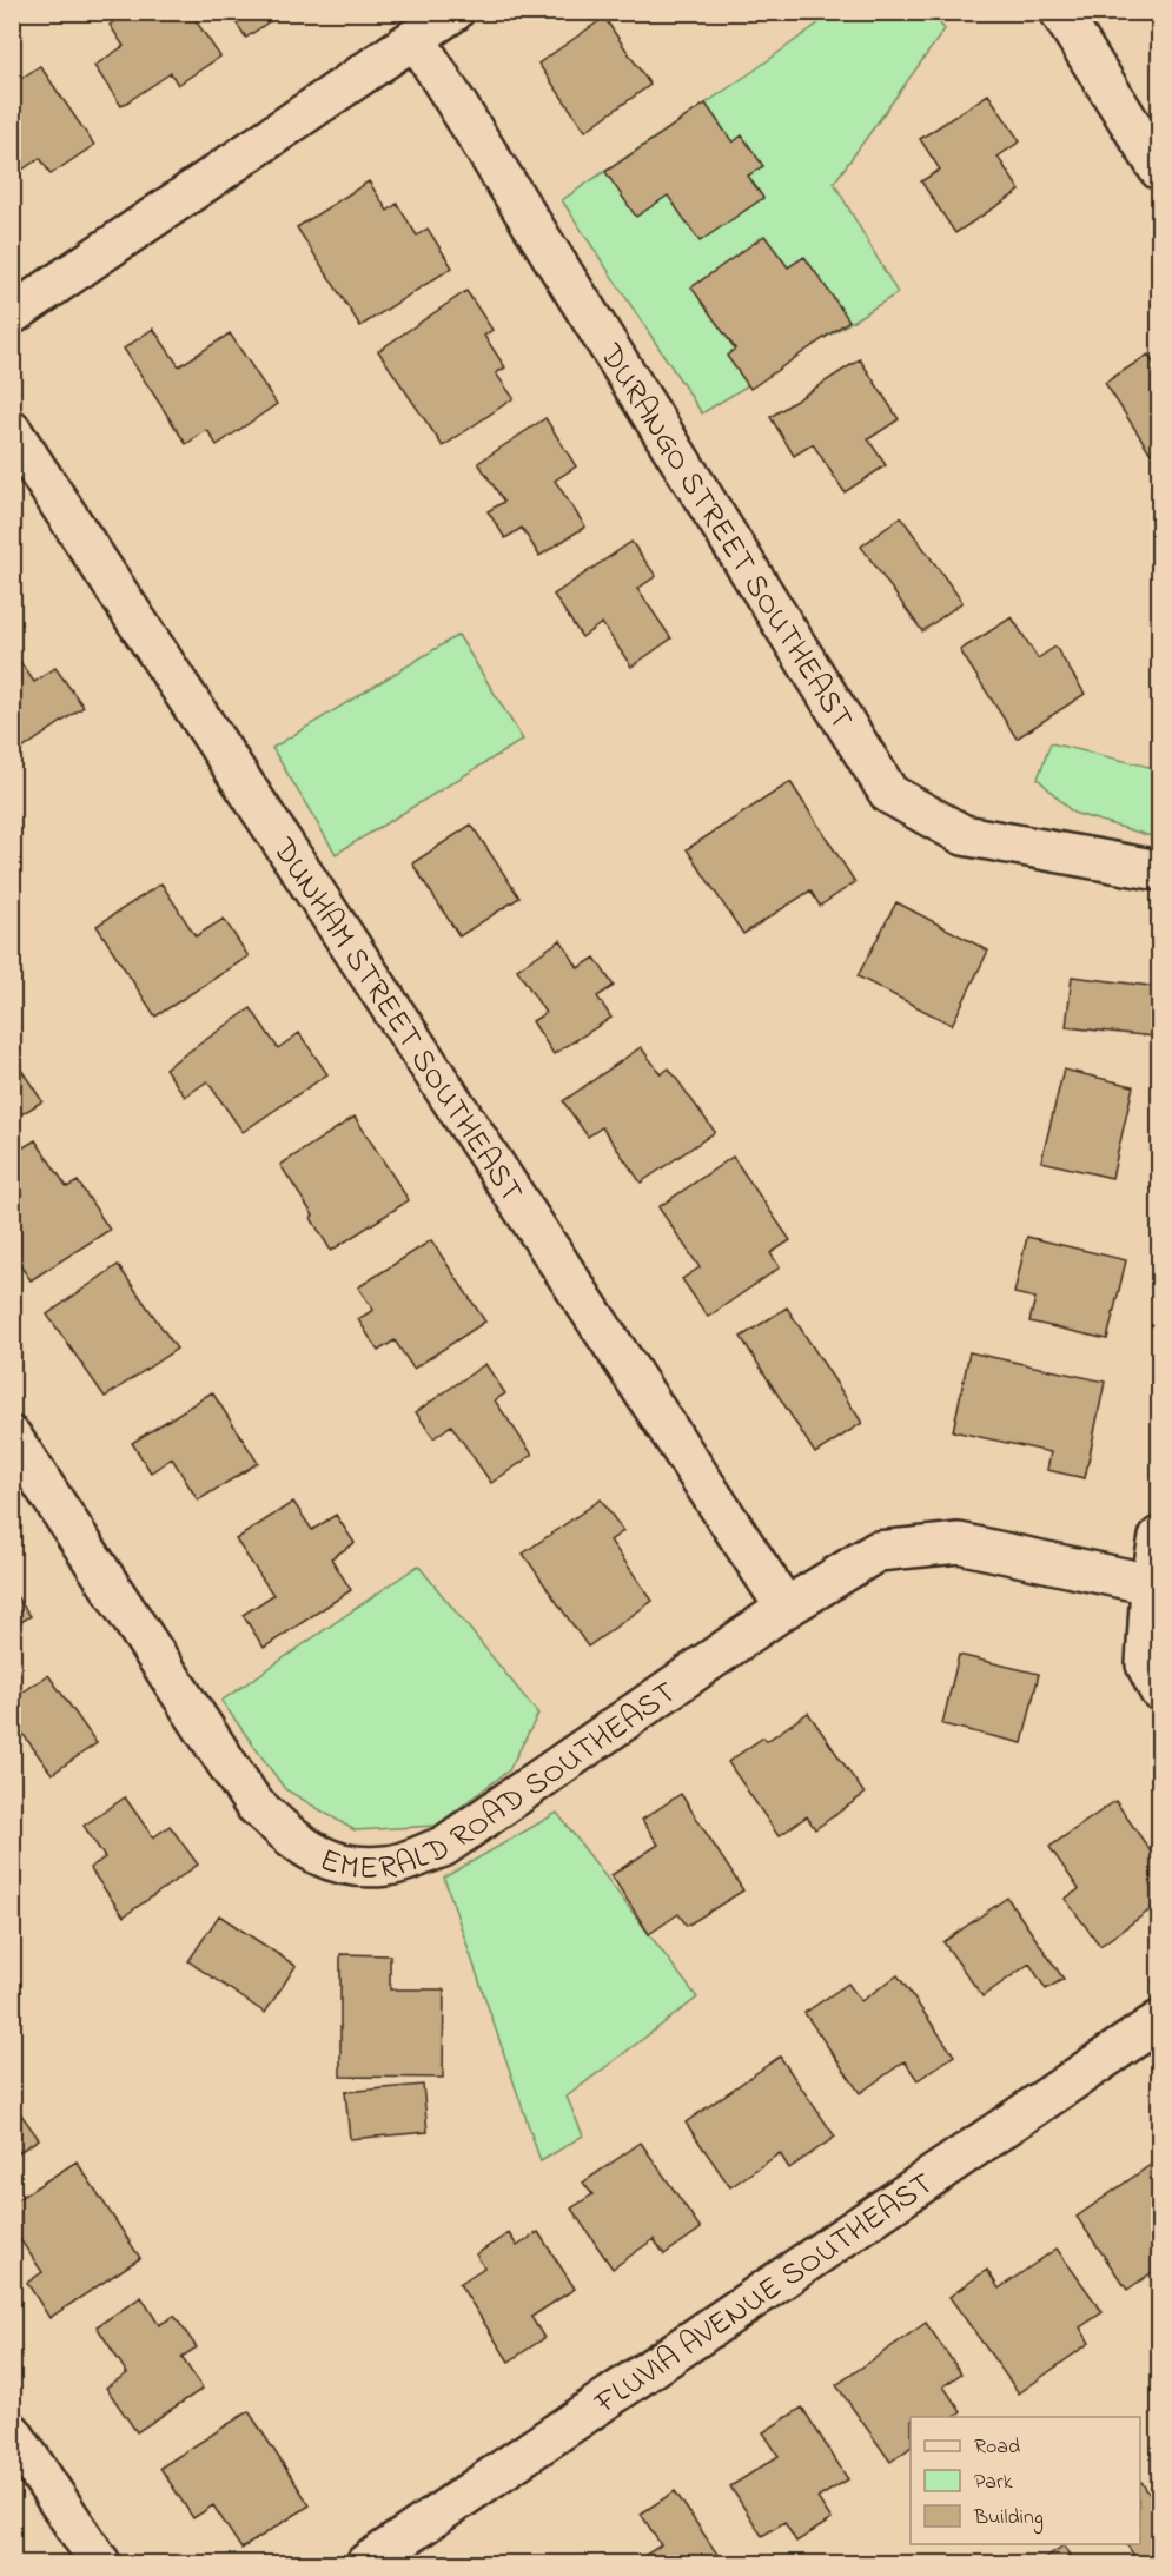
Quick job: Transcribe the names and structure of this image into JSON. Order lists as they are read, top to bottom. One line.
{"streets":{"street":["DURANGO STREET SOUTHEAST","DUNHAM STREET SOUTHEAST","EMERALD ROAD SOUTHEAST","FLUVIA AVENUE SOUTHEAST"]},"crossings":[["DUNHAM STREET SOUTHEAST","EMERALD ROAD SOUTHEAST"]],"legend":["Road","Park","Building"]}
